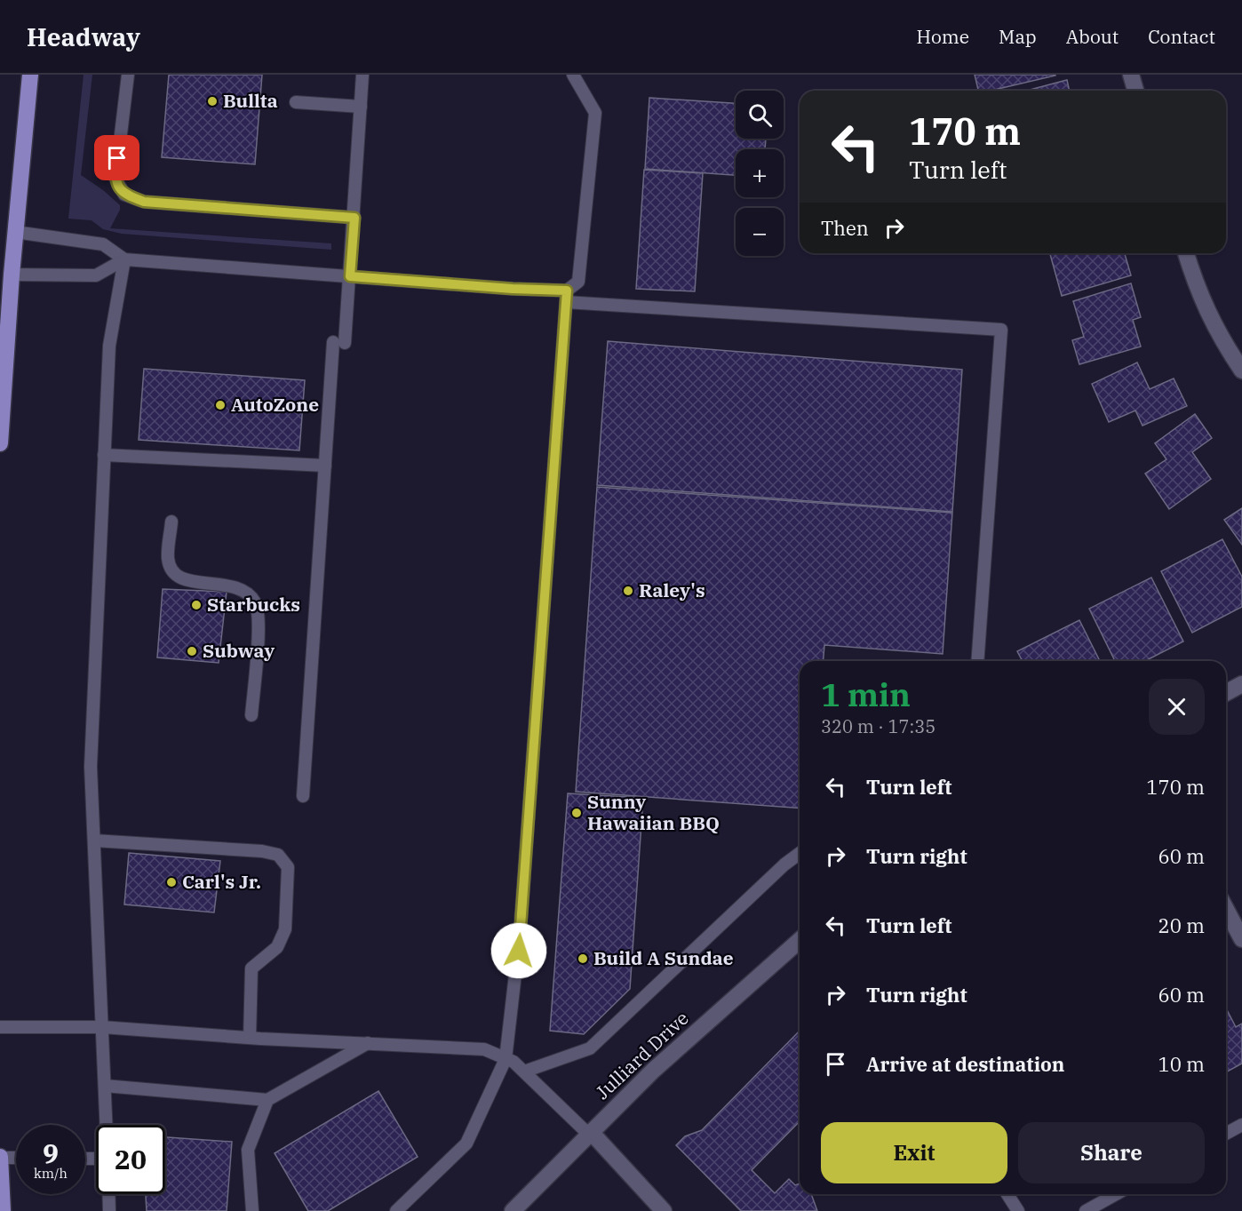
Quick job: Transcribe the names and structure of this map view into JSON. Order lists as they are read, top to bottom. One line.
{"streets":{"street":["Julliard Drive"]},"places":["Bullta","AutoZone","Raley's","Starbucks","Subway","Sunny Hawaiian BBQ","Carl's Jr.","Build A Sundae"],"page":{"header":"Headway","nav":["Home","Map","About","Contact"],"map_buttons":["+","−"],"turn":["170 m","Turn left"],"then":"Then","heading":["1 min","320 m · 17:35"],"list":[{"name":"Turn left","value":"170 m"},{"name":"Turn right","value":"60 m"},{"name":"Turn left","value":"20 m"},{"name":"Turn right","value":"60 m"},{"name":"Arrive at destination","value":"10 m"}],"buttons":["Exit","Share"],"speed":"9 km/h","limit":"20"}}
